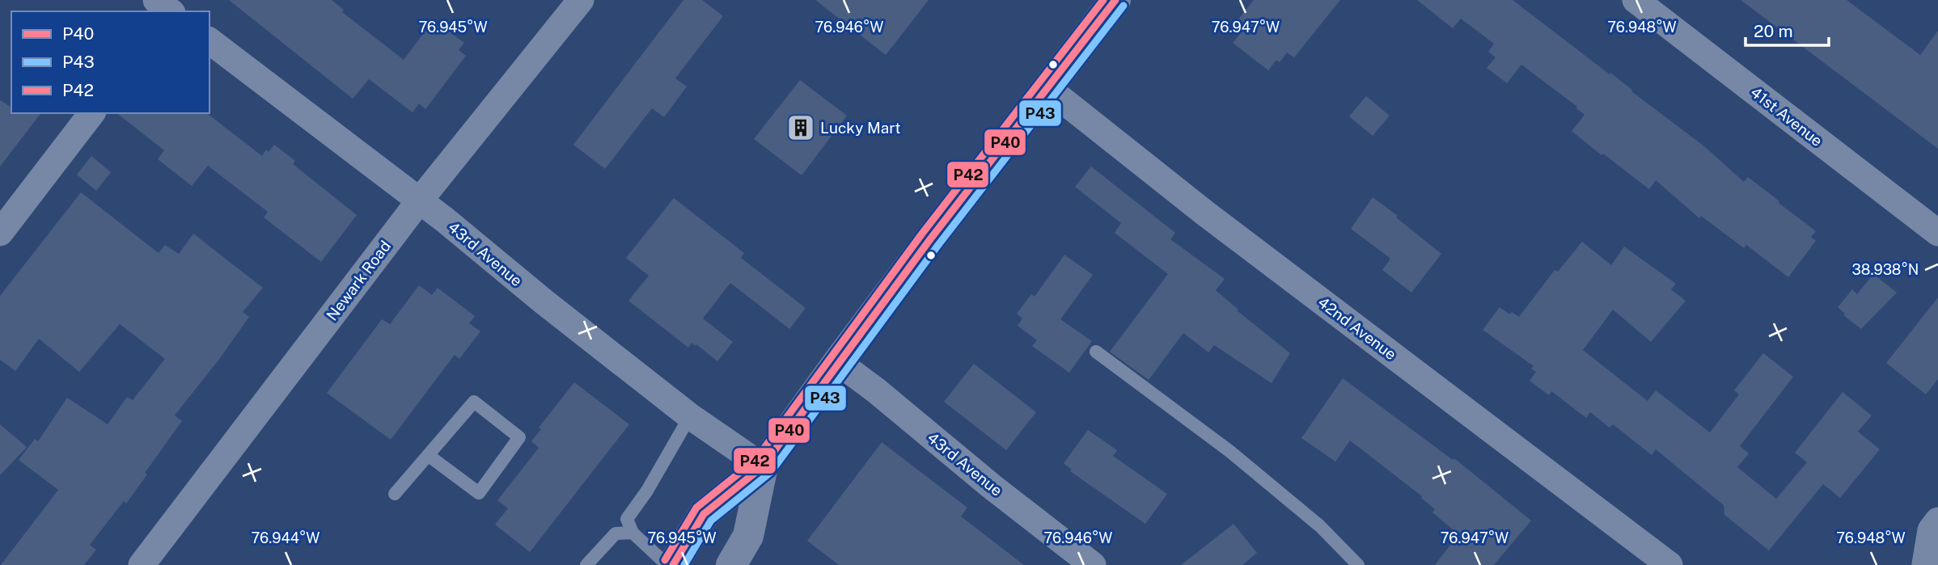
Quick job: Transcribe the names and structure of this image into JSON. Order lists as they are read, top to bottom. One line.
{"streets":{"street":["41st Avenue","43rd Avenue","Newark Road","42nd Avenue"]},"crossings":[["43rd Avenue","Newark Road"]],"places":{"building":["Lucky Mart"]},"lines":["transit line P40","transit line P42","transit line P43"],"legend":["P40","P43","P42"],"scale_bar":"20 m","coordinates":["76.945°W","76.946°W","76.947°W","76.948°W","38.938°N","76.944°W"]}
